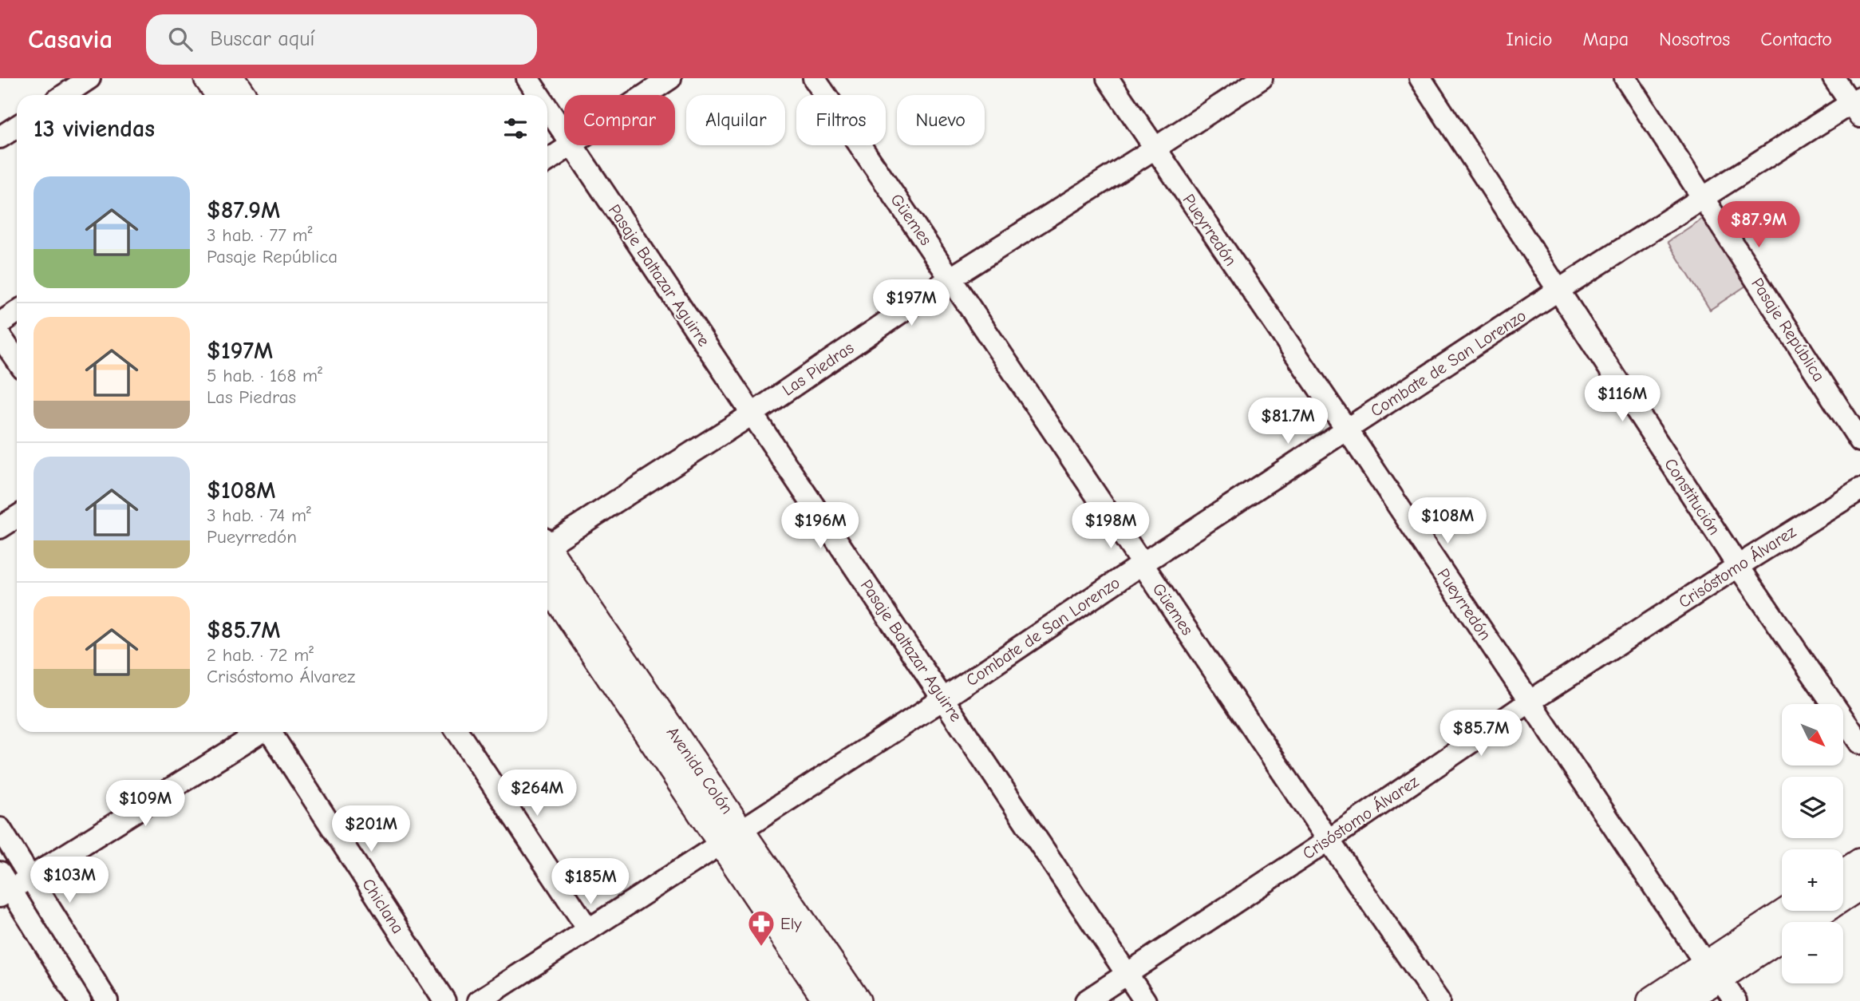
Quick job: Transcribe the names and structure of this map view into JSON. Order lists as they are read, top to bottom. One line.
{"streets":{"main road":["Avenida Colón"],"street":["Güemes","Pueyrredón","Pasaje Baltazar Aguirre","Pasaje República","Combate de San Lorenzo","Las Piedras","Constitución","Crisóstomo Álvarez","Chiclana"]},"crossings":[["Güemes","Combate de San Lorenzo"],["Güemes","Las Piedras"],["Güemes","Crisóstomo Álvarez"],["Pueyrredón","Combate de San Lorenzo"],["Pueyrredón","Las Piedras"],["Pueyrredón","Crisóstomo Álvarez"],["Pasaje Baltazar Aguirre","Combate de San Lorenzo"],["Pasaje Baltazar Aguirre","Las Piedras"],["Pasaje Baltazar Aguirre","Crisóstomo Álvarez"],["Pasaje República","Combate de San Lorenzo"],["Combate de San Lorenzo","Constitución"],["Combate de San Lorenzo","Avenida Colón"],["Constitución","Crisóstomo Álvarez"]],"places":{"pharmacy":["Ely"]},"north":"bottom right","page":{"header":"Casavia","search":"Buscar aquí","nav":["Inicio","Mapa","Nosotros","Contacto"],"chip":["Comprar","Alquilar","Filtros","Nuevo"],"heading":"13 viviendas","list":[{"name":"$87.9M","note":"3 hab. · 77 m² · Pasaje República"},{"name":"$197M","note":"5 hab. · 168 m² · Las Piedras"},{"name":"$108M","note":"3 hab. · 74 m² · Pueyrredón"},{"name":"$85.7M","note":"2 hab. · 72 m² · Crisóstomo Álvarez"}],"price":["$87.9M","$197M","$116M","$81.7M","$108M","$196M","$198M","$85.7M","$264M","$109M","$201M","$103M","$185M"],"map_buttons":["+","−"]}}
